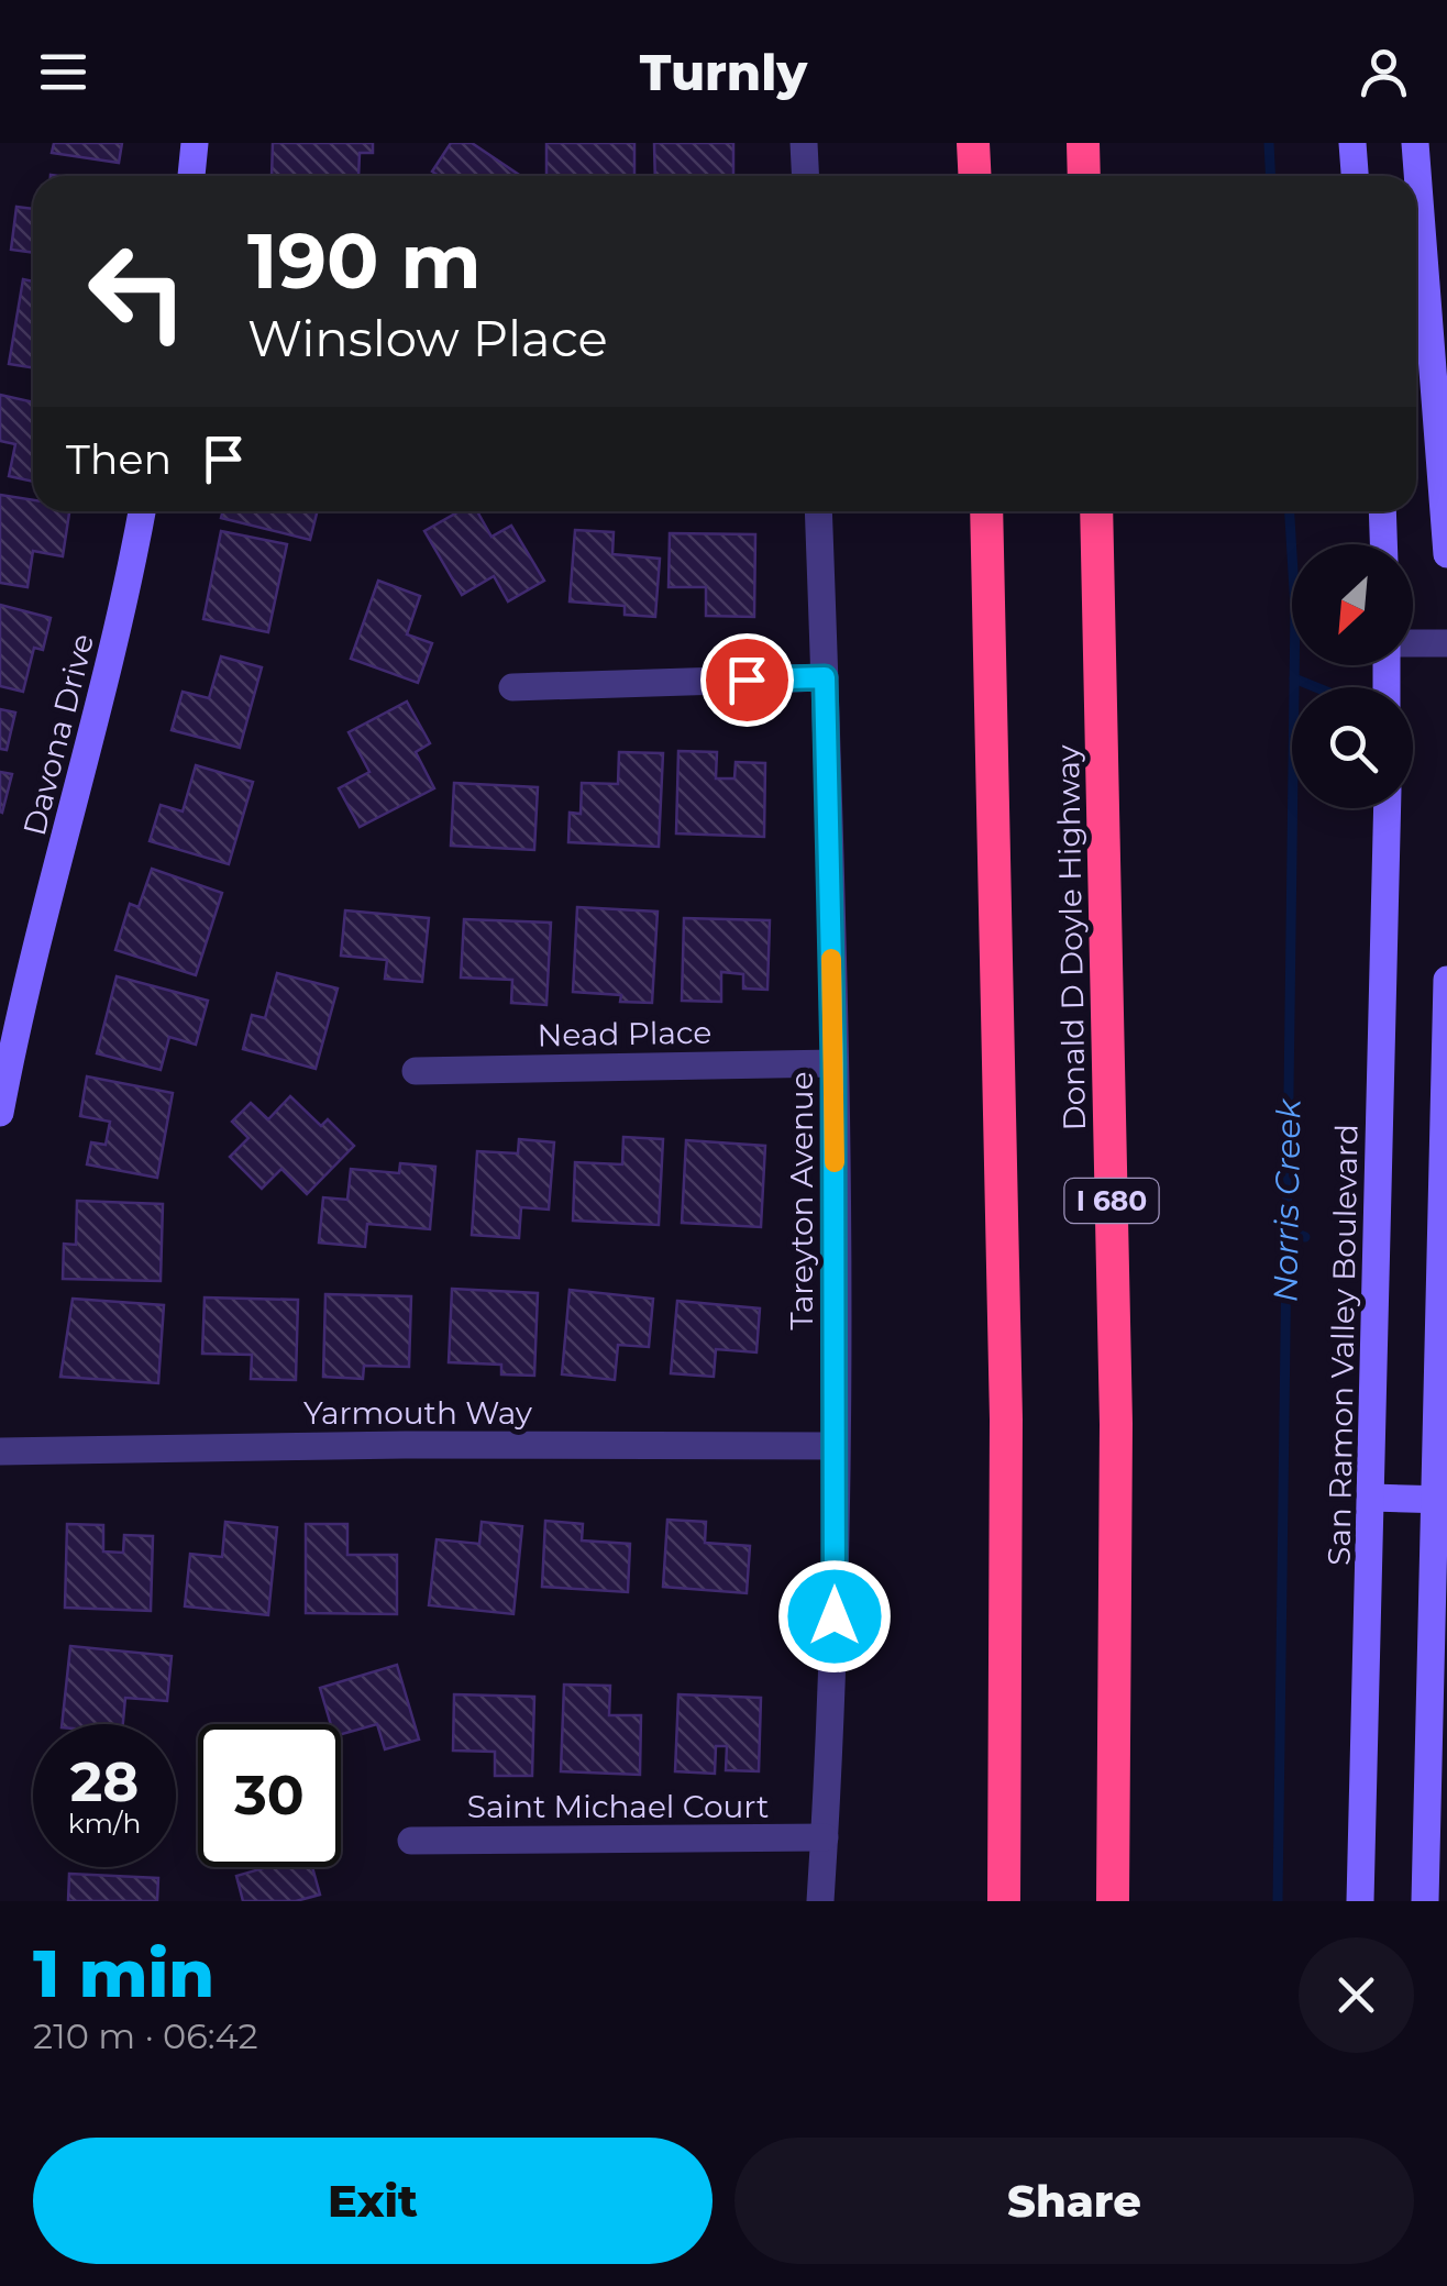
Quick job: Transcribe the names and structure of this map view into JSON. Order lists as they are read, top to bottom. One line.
{"streets":{"highway":["Donald D Doyle Highway","I 680"],"main road":["Davona Drive","San Ramon Valley Boulevard"],"street":["Nead Place","Tareyton Avenue","Yarmouth Way","Saint Michael Court"]},"crossings":[["Nead Place","Tareyton Avenue"],["Tareyton Avenue","Yarmouth Way"],["Tareyton Avenue","Saint Michael Court"]],"water":["Norris Creek"],"north":"bottom left","page":{"header":"Turnly","turn":["190 m","Winslow Place"],"then":"Then","speed":"28 km/h","limit":"30","heading":["1 min","210 m · 06:42"],"buttons":["Exit","Share"]}}
